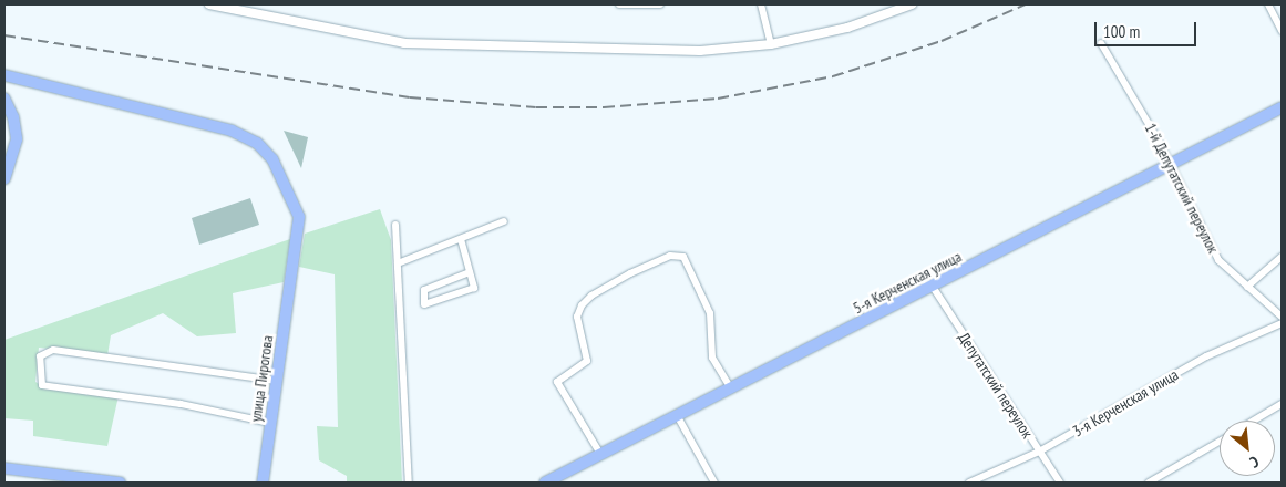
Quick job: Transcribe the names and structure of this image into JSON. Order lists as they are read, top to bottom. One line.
{"streets":{"main road":["5-я Керченская улица","улица Пирогова"],"street":["1-й Депутатский переулок","Депутатский переулок","3-я Керченская улица"]},"crossings":[["1-й Депутатский переулок","5-я Керченская улица"],["5-я Керченская улица","Депутатский переулок"],["Депутатский переулок","3-я Керченская улица"]],"scale_bar":"100 m","north":"bottom right"}
